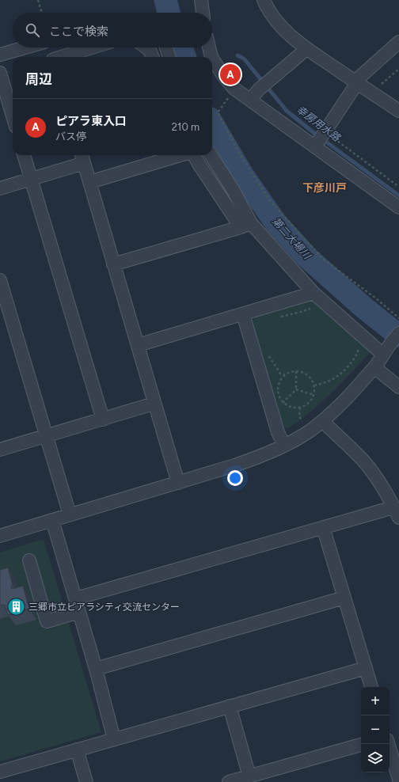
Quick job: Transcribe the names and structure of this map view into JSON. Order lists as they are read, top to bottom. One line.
{"districts":["下彦川戸"],"water":["幸房用水路","第二大場川"],"places":{"building":["三郷市立ピアラシティ交流センター"]},"page":{"search":"ここで検索","heading":"周辺","pins":"A","list":[{"mark":"A","name":"ピアラ東入口","note":"バス停","value":"210 m"}],"map_buttons":["+","−"]}}
